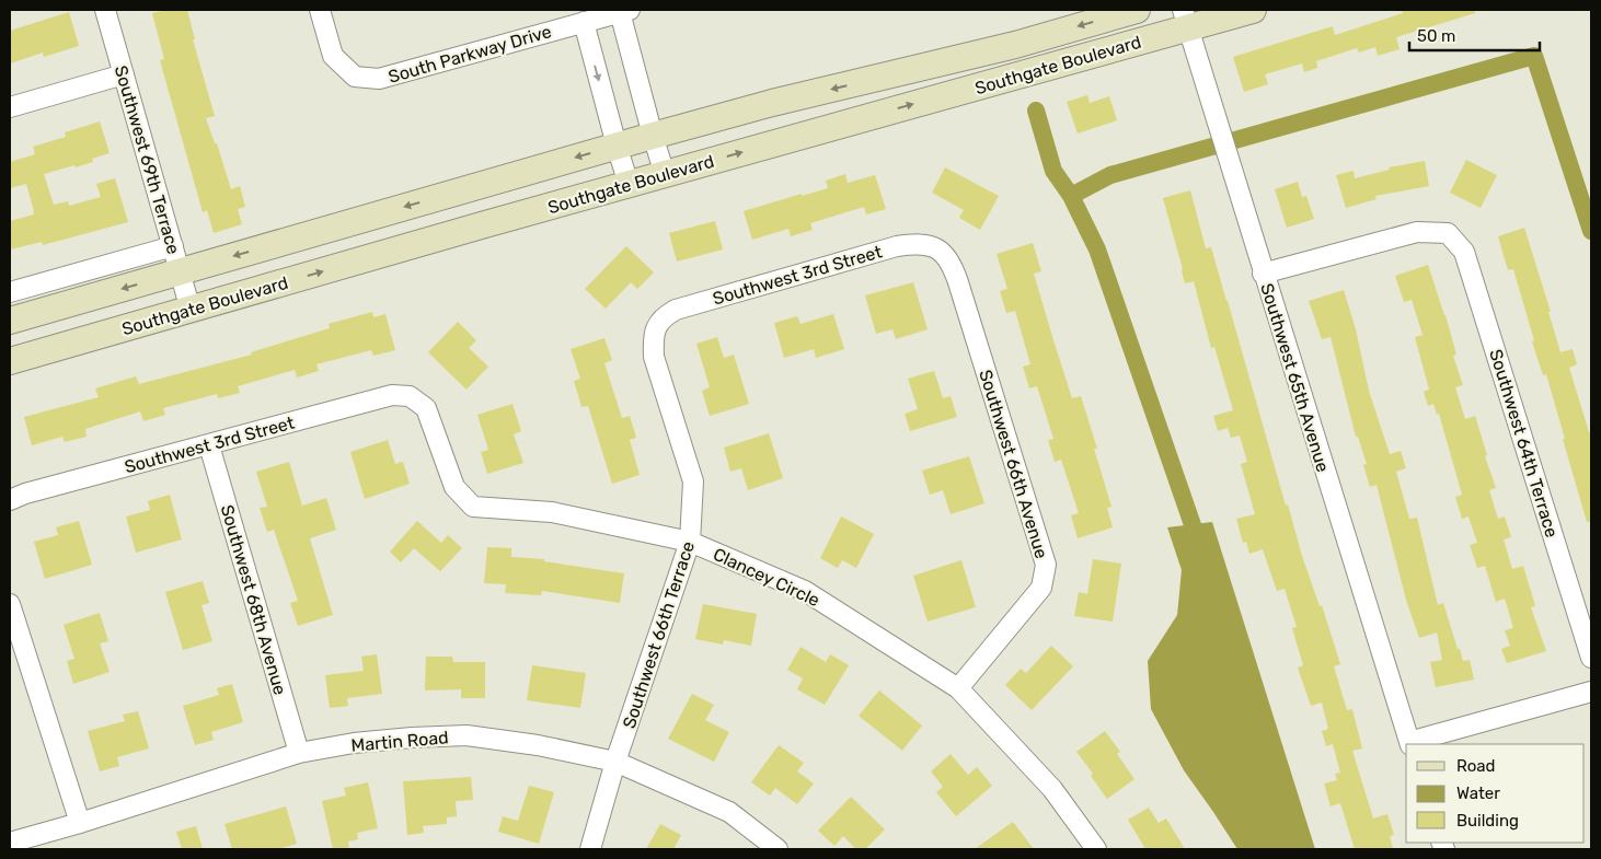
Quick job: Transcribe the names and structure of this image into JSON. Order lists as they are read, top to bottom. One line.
{"streets":{"main road":["Southgate Boulevard"],"street":["South Parkway Drive","Southwest 69th Terrace","Southwest 3rd Street","Southwest 65th Avenue","Southwest 64th Terrace","Southwest 66th Avenue","Clancey Circle","Southwest 68th Avenue","Southwest 66th Terrace","Martin Road"]},"crossings":[["South Parkway Drive","Southgate Boulevard"],["Southgate Boulevard","Southwest 69th Terrace"],["Southgate Boulevard","Southwest 65th Avenue"],["Southwest 3rd Street","Southwest 66th Avenue"],["Southwest 3rd Street","Clancey Circle"],["Southwest 3rd Street","Southwest 68th Avenue"],["Southwest 3rd Street","Southwest 66th Terrace"],["Southwest 65th Avenue","Southwest 64th Terrace"],["Southwest 66th Avenue","Clancey Circle"],["Clancey Circle","Southwest 66th Terrace"],["Southwest 68th Avenue","Martin Road"],["Southwest 66th Terrace","Martin Road"]],"legend":["Road","Water","Building"],"scale_bar":"50 m"}
